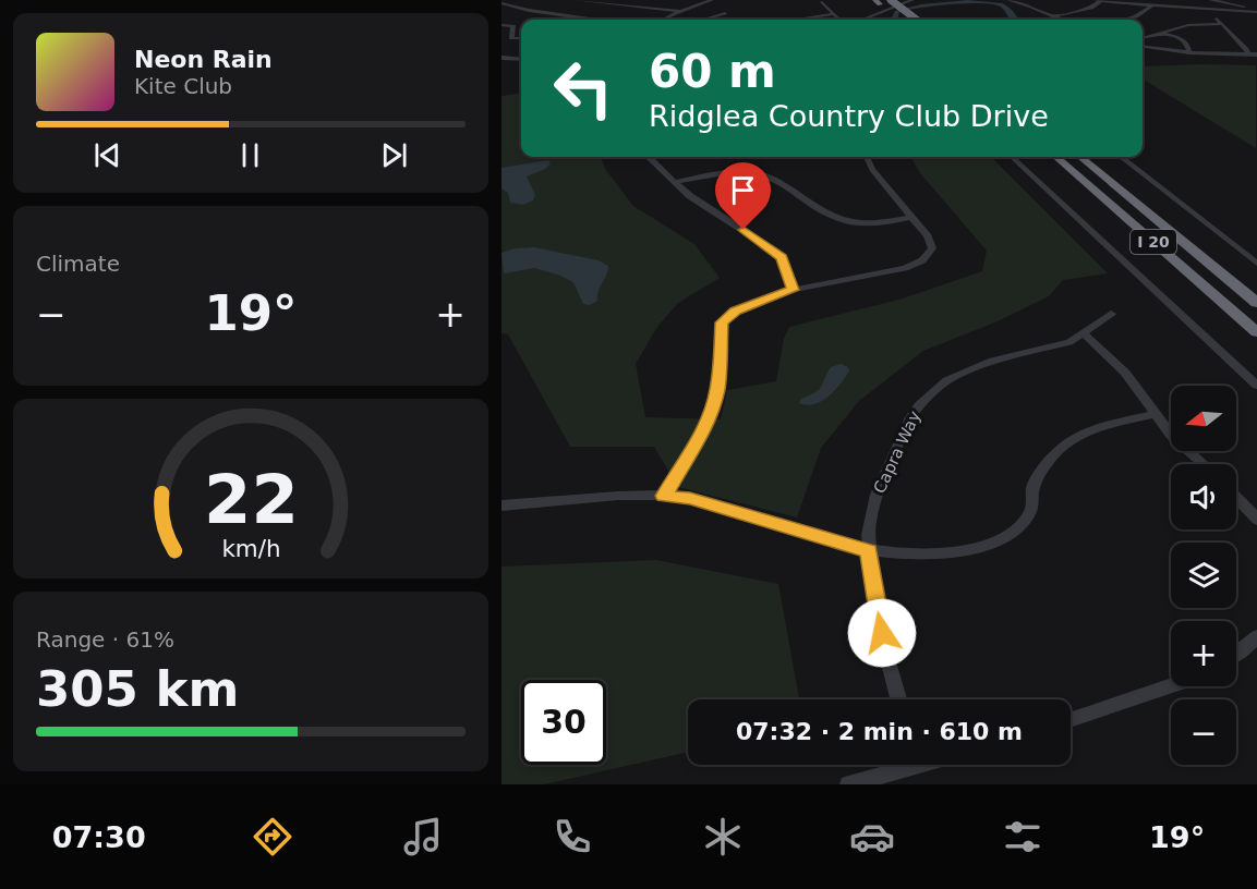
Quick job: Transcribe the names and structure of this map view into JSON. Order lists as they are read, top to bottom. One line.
{"streets":{"highway":["I 20"],"street":["Capra Way"]},"north":"left","page":{"turn":["60 m","Ridglea Country Club Drive"],"song":["Neon Rain","Kite Club"],"tile":["Climate",["Range · 61%","305 km"]],"heat":["−","19°","+"],"map_buttons":["+","−"],"limit":"30","trip":"07:32 · 2 min · 610 m","tabs":["07:30","19°"],"gauge":["22","km/h"]}}
